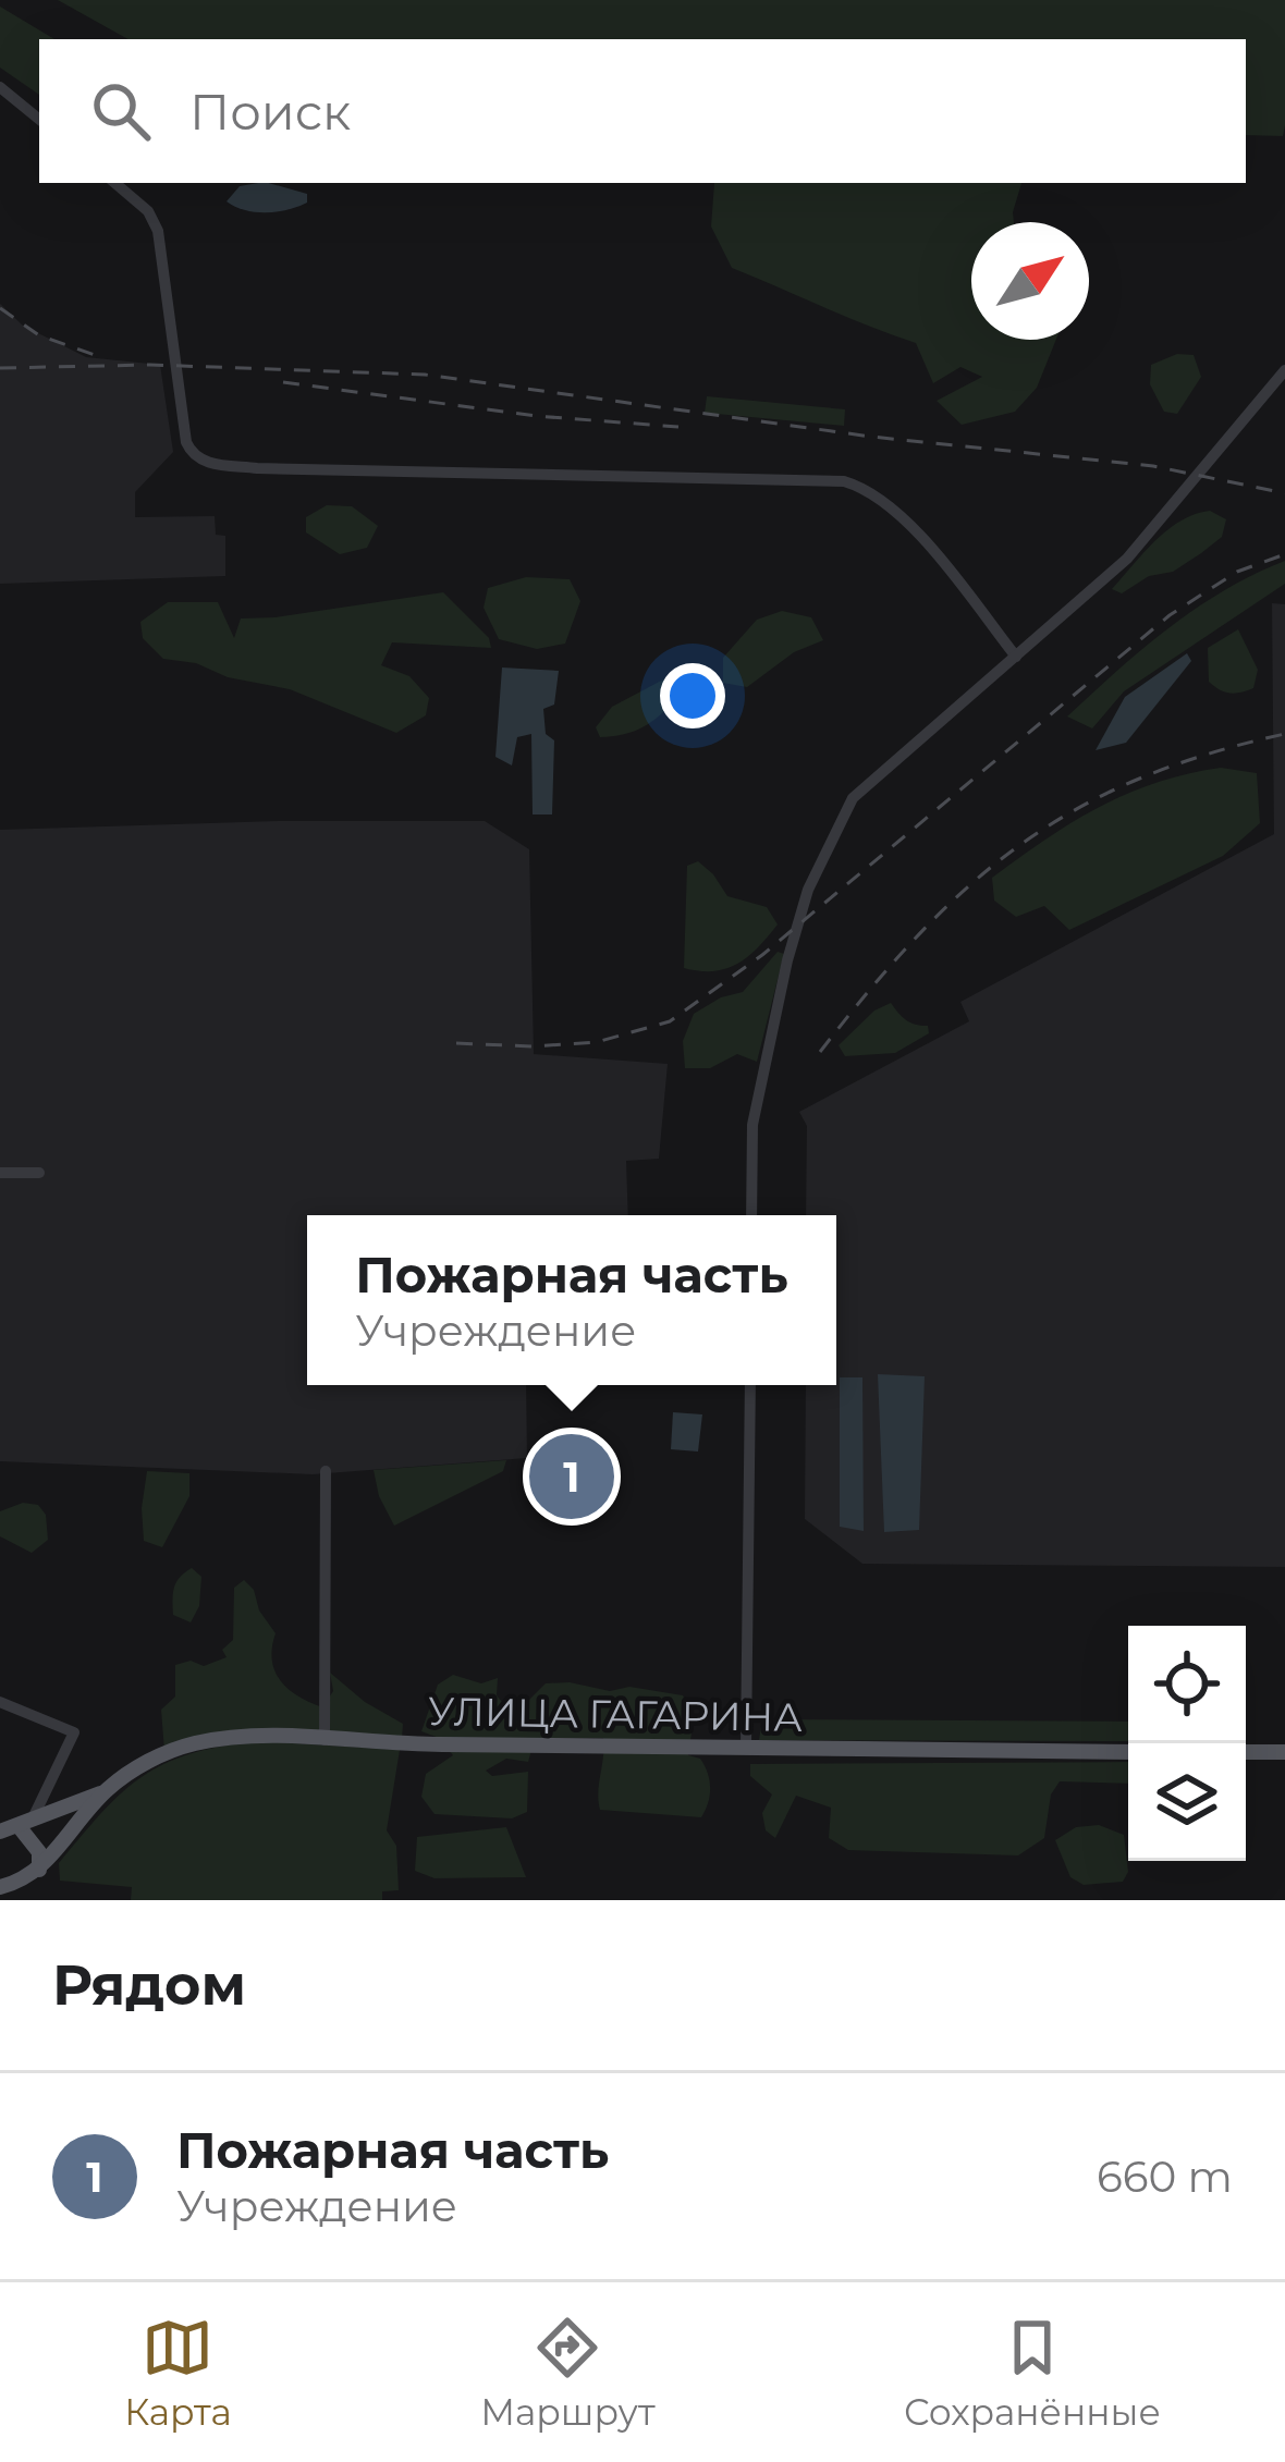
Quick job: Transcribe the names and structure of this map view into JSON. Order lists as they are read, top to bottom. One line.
{"streets":{"main road":["УЛИЦА ГАГАРИНА"]},"north":"top right","page":{"search":"Поиск","popup":["Пожарная часть","Учреждение"],"pins":"1","heading":"Рядом","list":[{"mark":"1","name":"Пожарная часть","note":"Учреждение","value":"660 m"}],"nav":["Карта","Маршрут","Сохранённые"]}}
